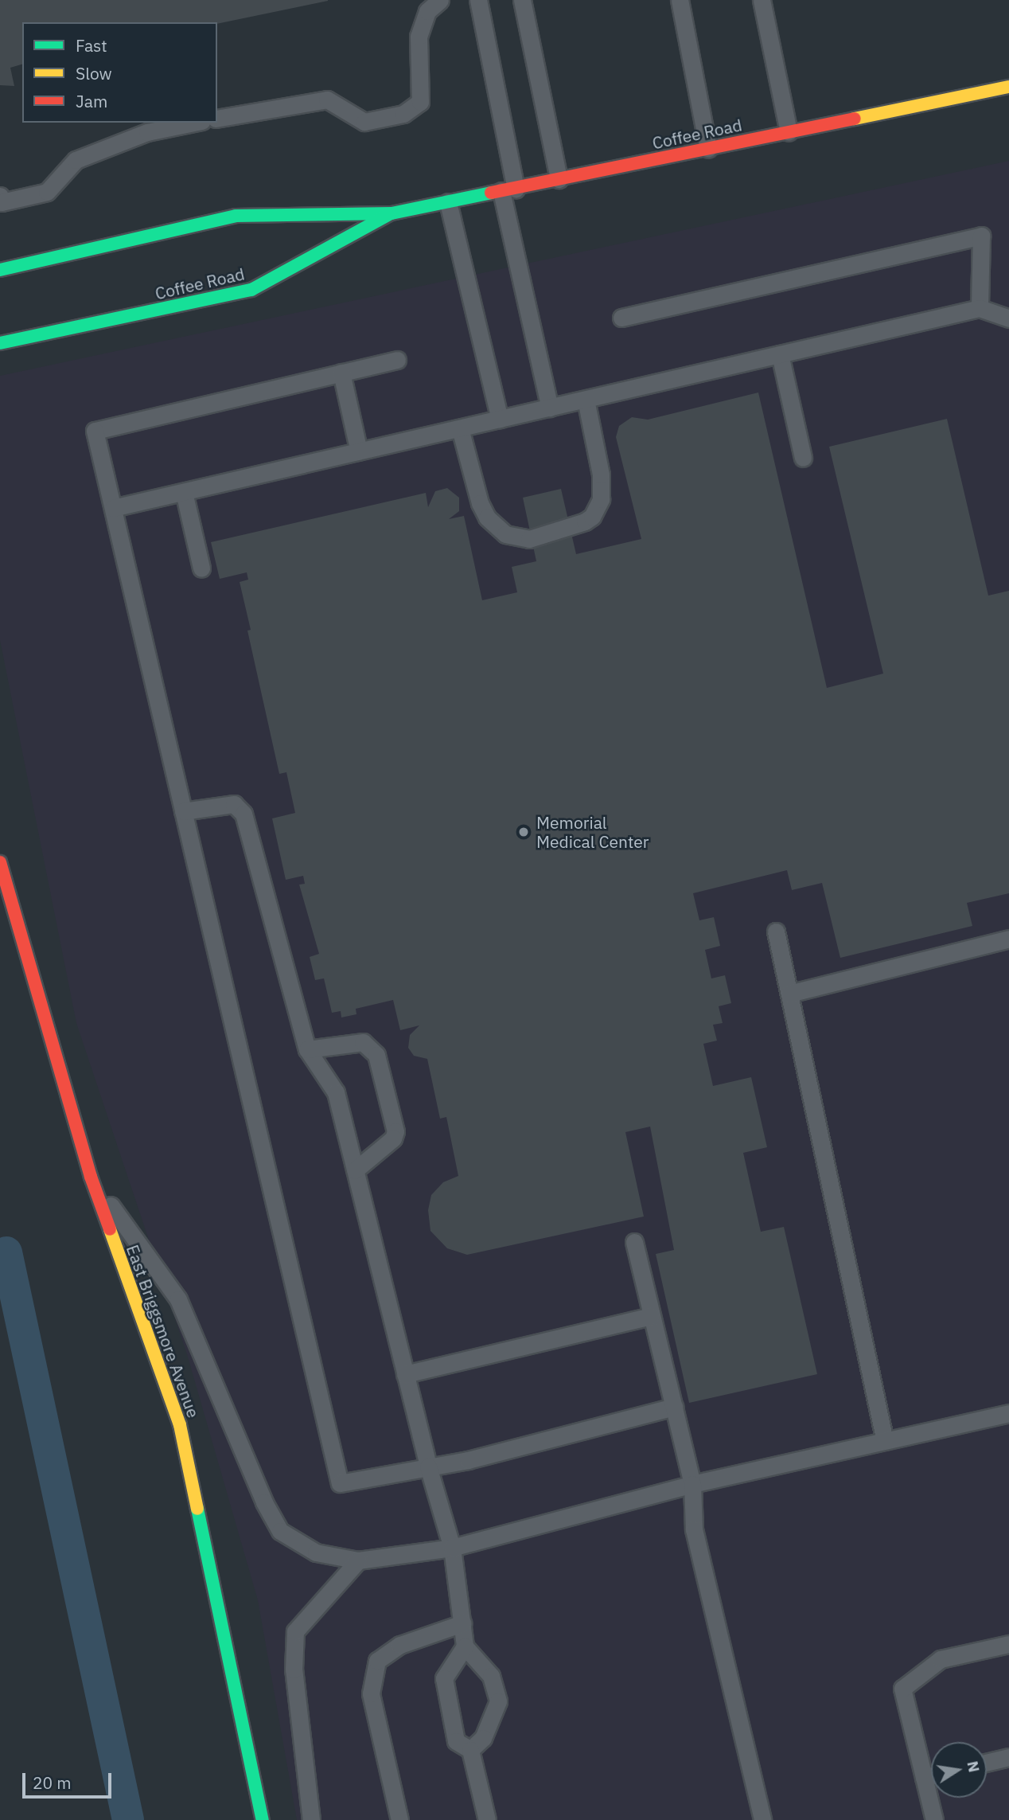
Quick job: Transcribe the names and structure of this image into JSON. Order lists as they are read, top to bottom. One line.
{"streets":{"main road":["Coffee Road","East Briggsmore Avenue"]},"places":["Memorial Medical Center"],"legend":["Fast","Slow","Jam"],"scale_bar":"20 m","north":"right"}
